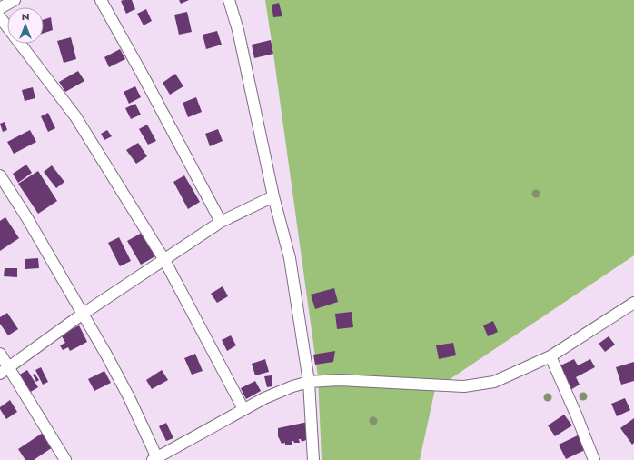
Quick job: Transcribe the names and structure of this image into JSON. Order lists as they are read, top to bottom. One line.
{"north":"top"}
